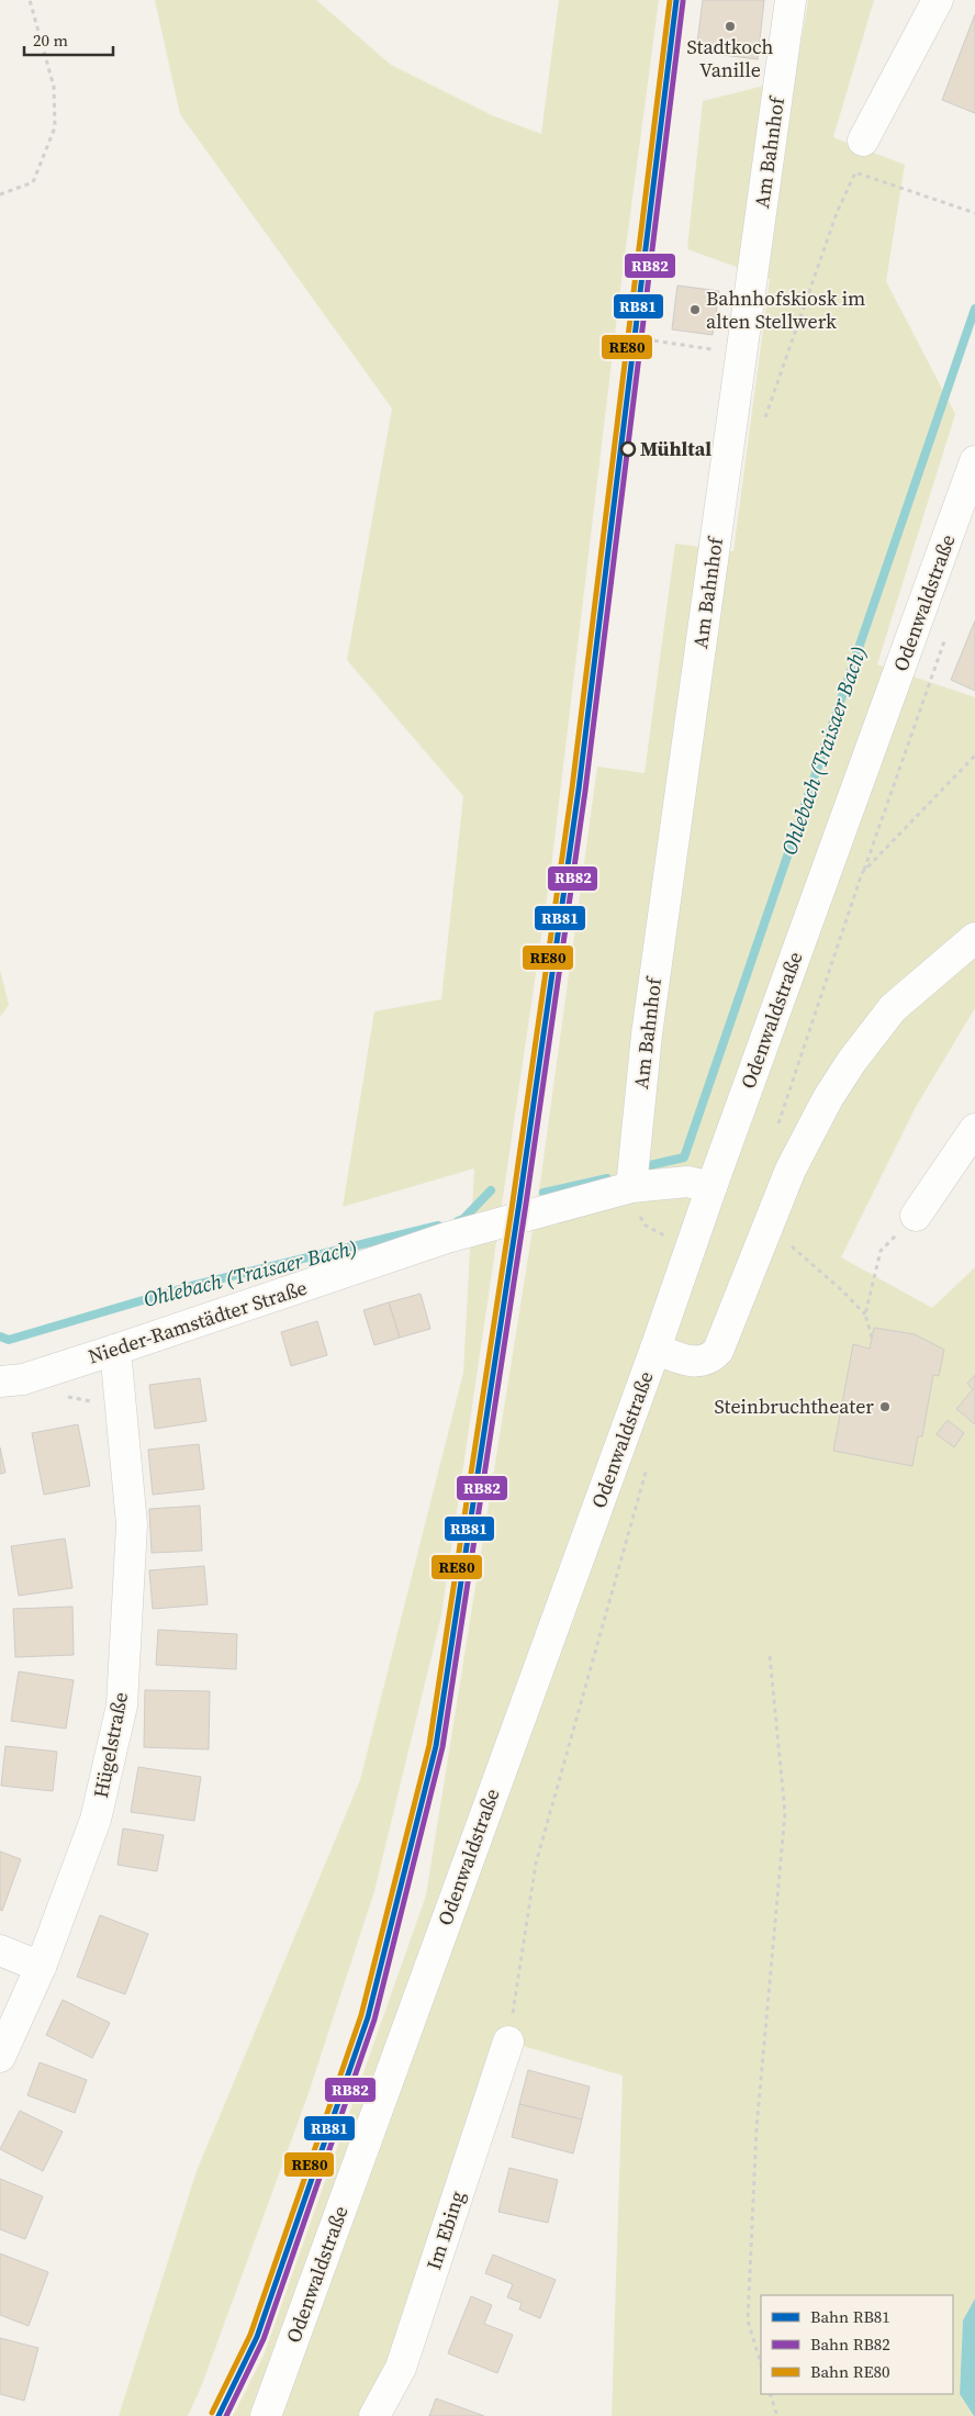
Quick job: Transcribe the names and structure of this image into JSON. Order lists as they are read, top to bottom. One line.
{"streets":{"street":["Am Bahnhof","Odenwaldstraße","Nieder-Ramstädter Straße","Hügelstraße","Im Ebing"]},"crossings":[["Am Bahnhof","Nieder-Ramstädter Straße"],["Odenwaldstraße","Nieder-Ramstädter Straße"],["Nieder-Ramstädter Straße","Hügelstraße"]],"water":["Ohlebach (Traisaer Bach)"],"places":["Stadtkoch Vanille","Bahnhofskiosk im alten Stellwerk","Mühltal","Steinbruchtheater"],"lines":["rail line RB81","rail line RE80","rail line RB82"],"legend":["Bahn RB81","Bahn RB82","Bahn RE80"],"scale_bar":"20 m"}
